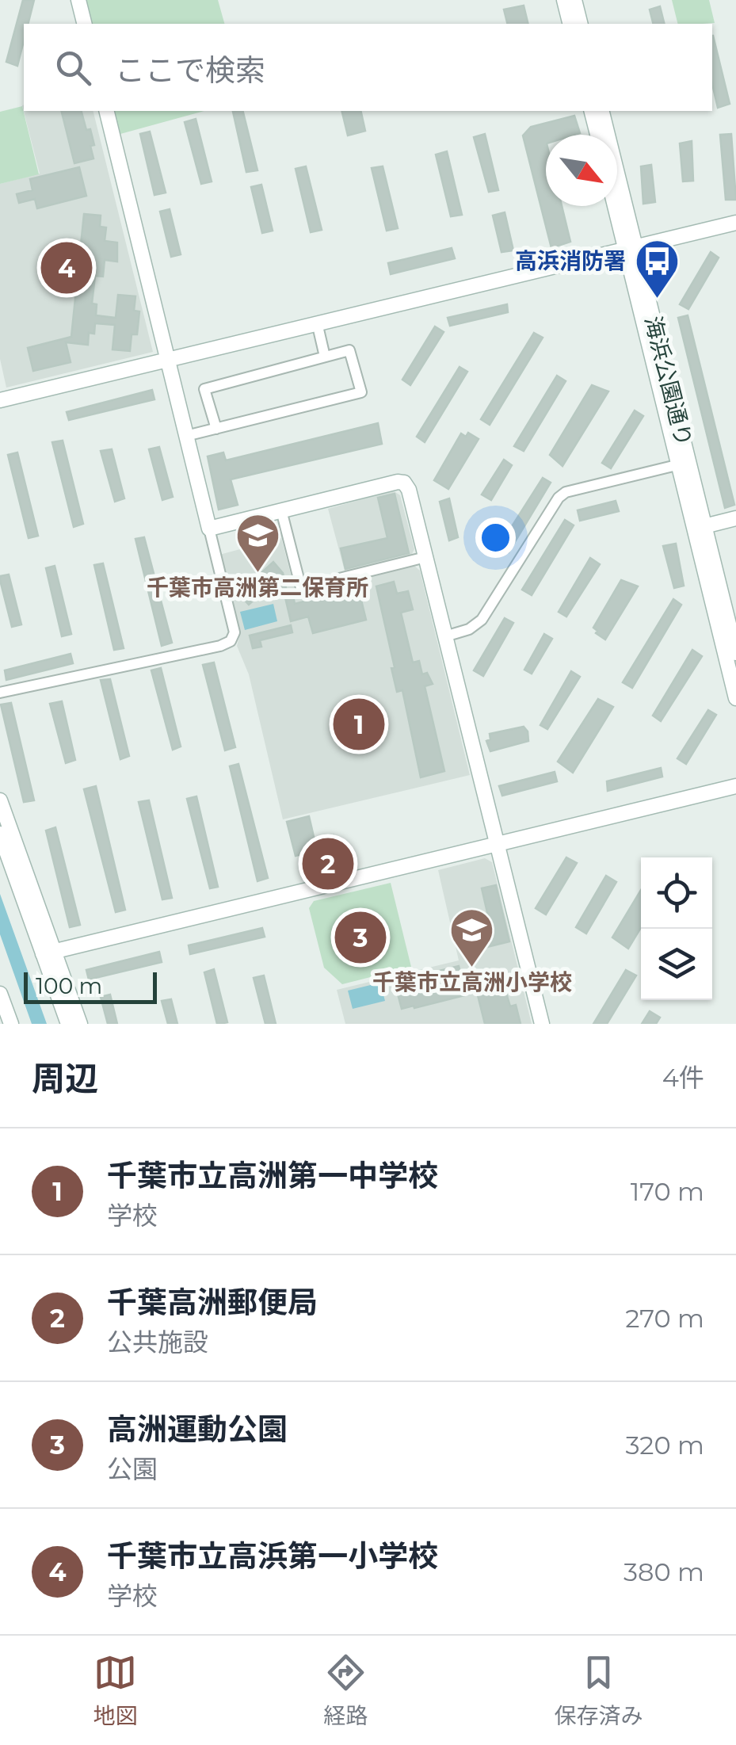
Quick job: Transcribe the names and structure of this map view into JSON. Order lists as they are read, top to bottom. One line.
{"streets":{"street":["海浜公園通り"]},"places":{"bus stop":["高浜消防署"],"school or university":["千葉市高洲第二保育所","千葉市立高洲小学校"]},"scale_bar":"100 m","north":"bottom right","page":{"search":"ここで検索","pins":["4","1","2","3"],"scale":"100 m","heading":["周辺","4件"],"list":[{"mark":"1","name":"千葉市立高洲第一中学校","note":"学校","value":"170 m"},{"mark":"2","name":"千葉高洲郵便局","note":"公共施設","value":"270 m"},{"mark":"3","name":"高洲運動公園","note":"公園","value":"320 m"},{"mark":"4","name":"千葉市立高浜第一小学校","note":"学校","value":"380 m"}],"nav":["地図","経路","保存済み"]}}
